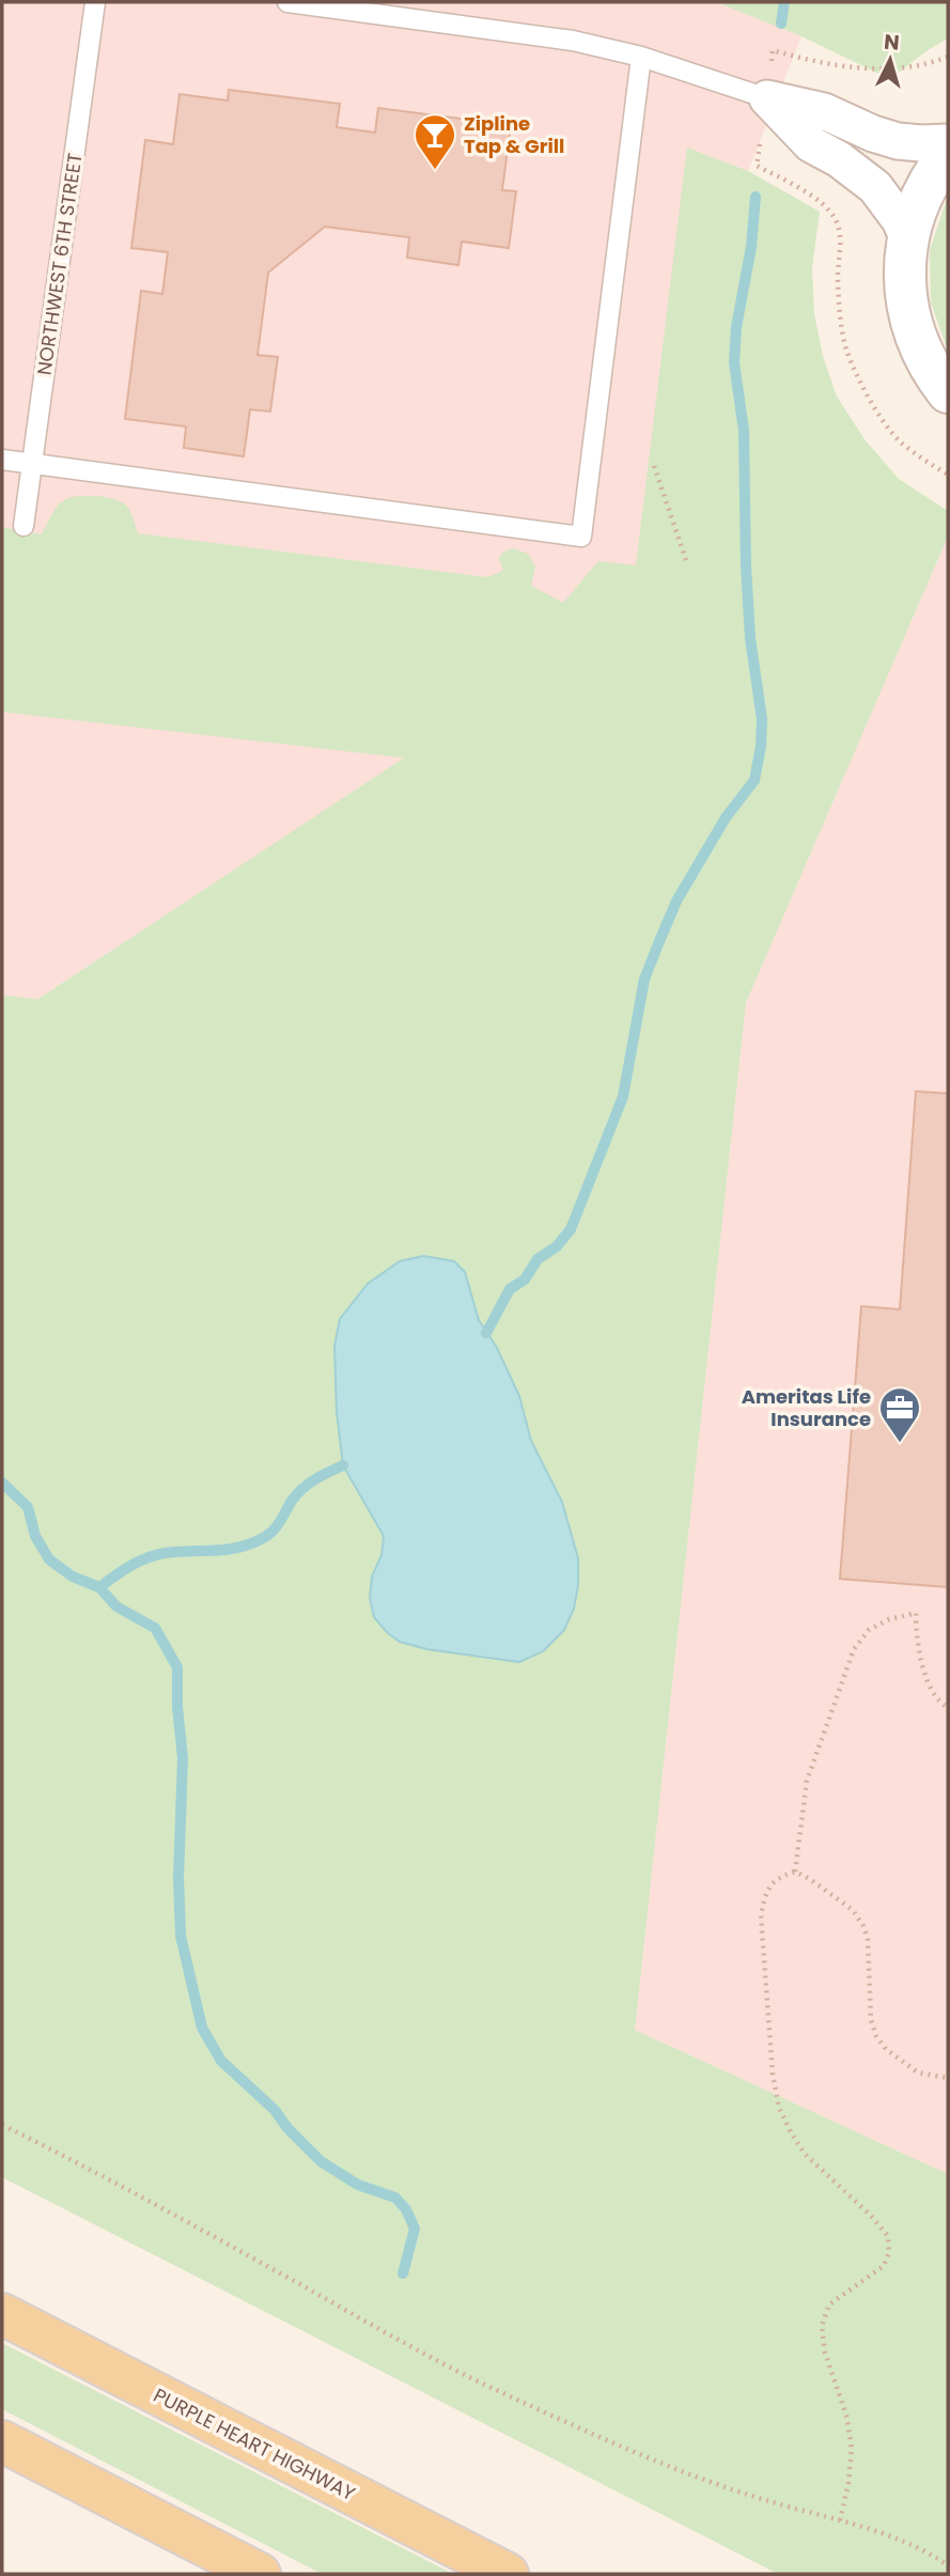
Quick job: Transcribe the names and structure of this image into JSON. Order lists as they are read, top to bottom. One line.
{"streets":{"main road":["PURPLE HEART HIGHWAY"],"lane":["NORTHWEST 6TH STREET"]},"places":{"bar":["Zipline Tap & Grill"],"office":["Ameritas Life Insurance"]},"north":"top"}
